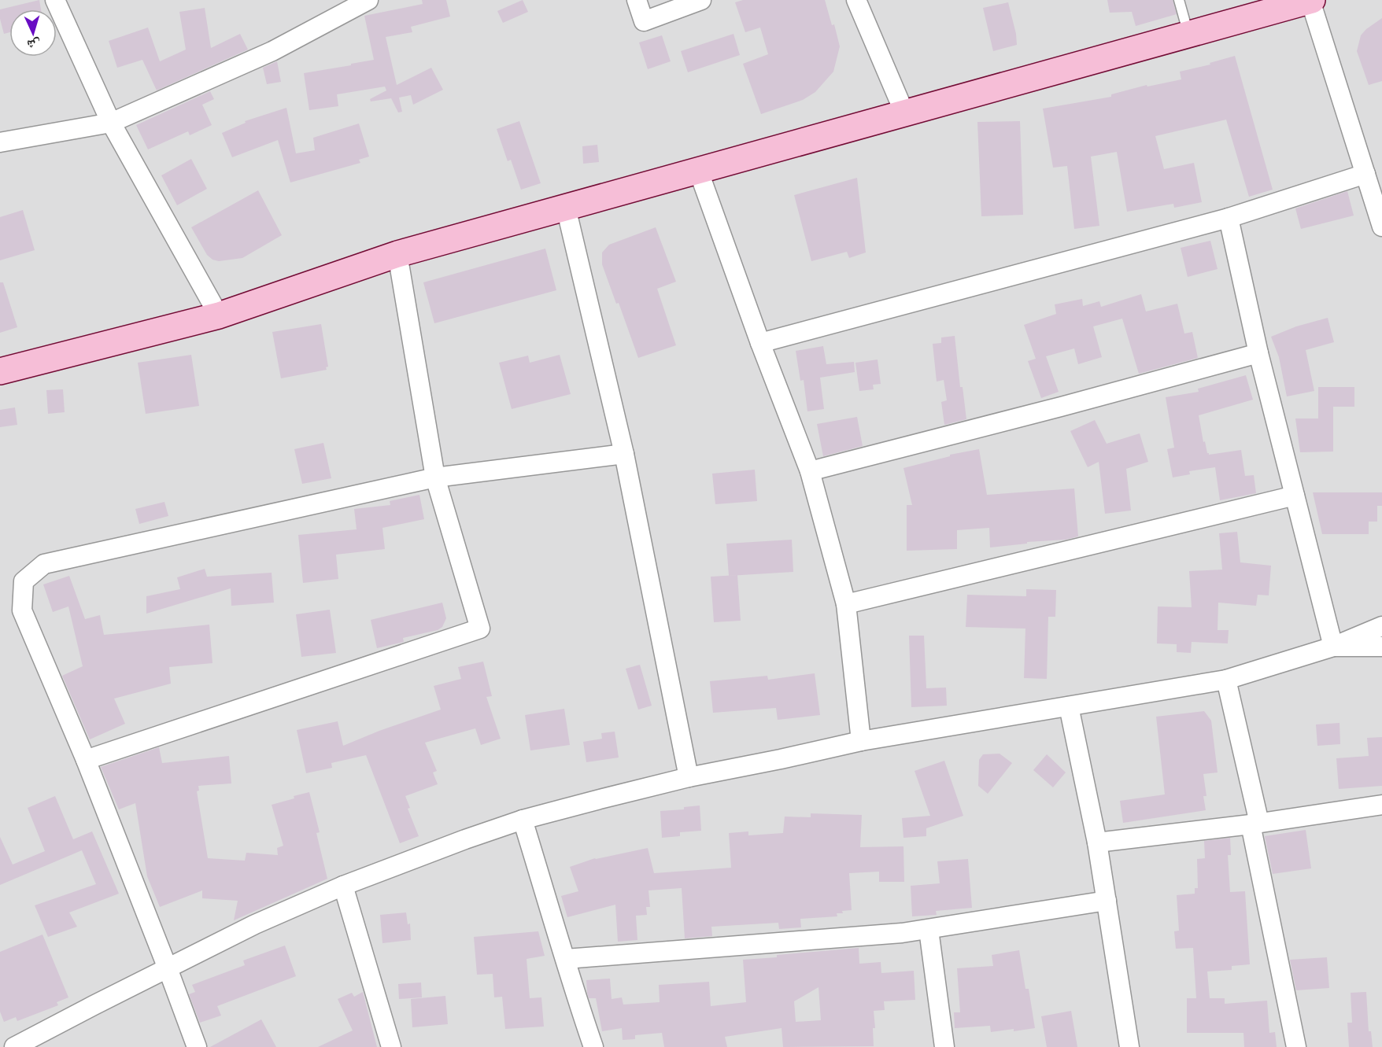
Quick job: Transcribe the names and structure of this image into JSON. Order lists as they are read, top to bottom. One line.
{"north":"bottom"}
